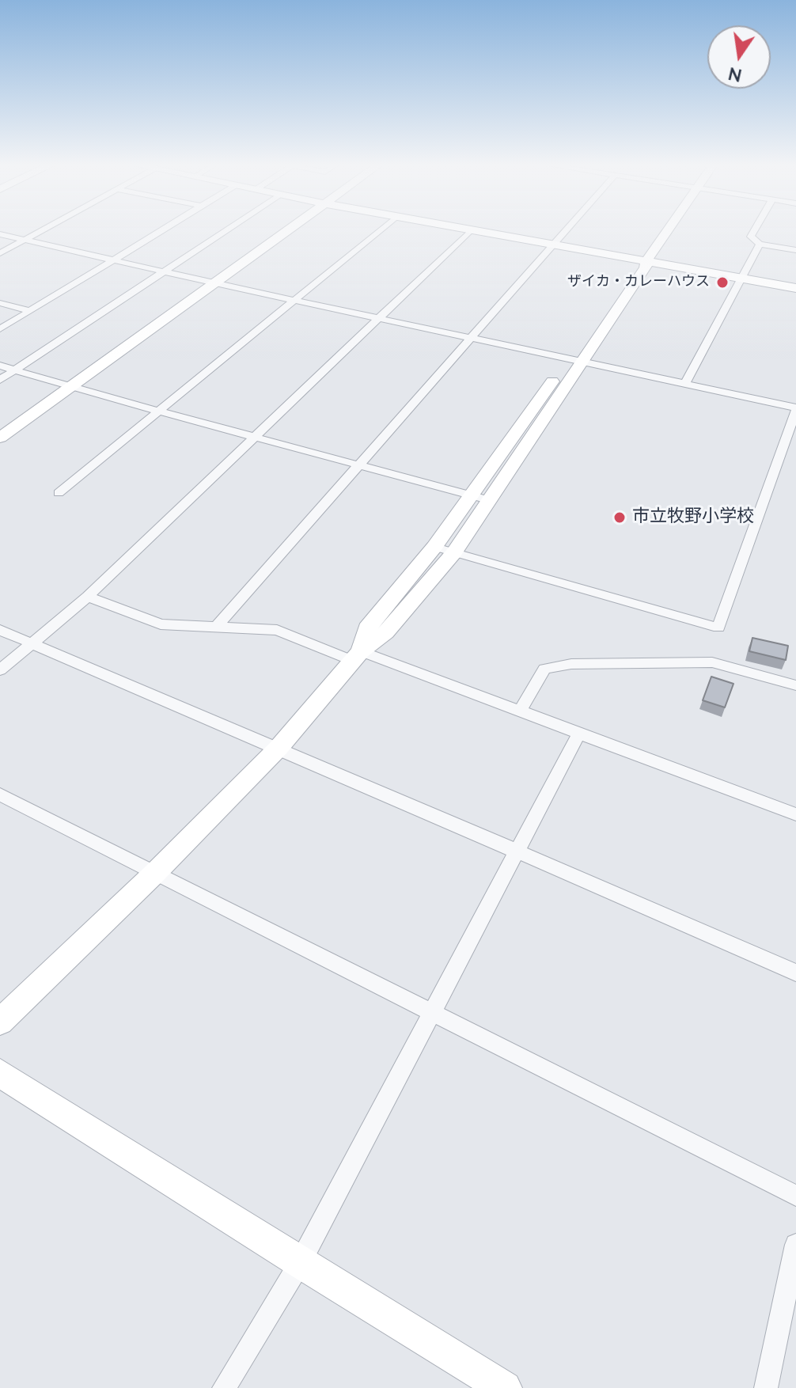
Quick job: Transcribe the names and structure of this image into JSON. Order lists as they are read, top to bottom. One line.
{"places":["ザイカ・カレーハウス","市立牧野小学校"],"north":"bottom"}
